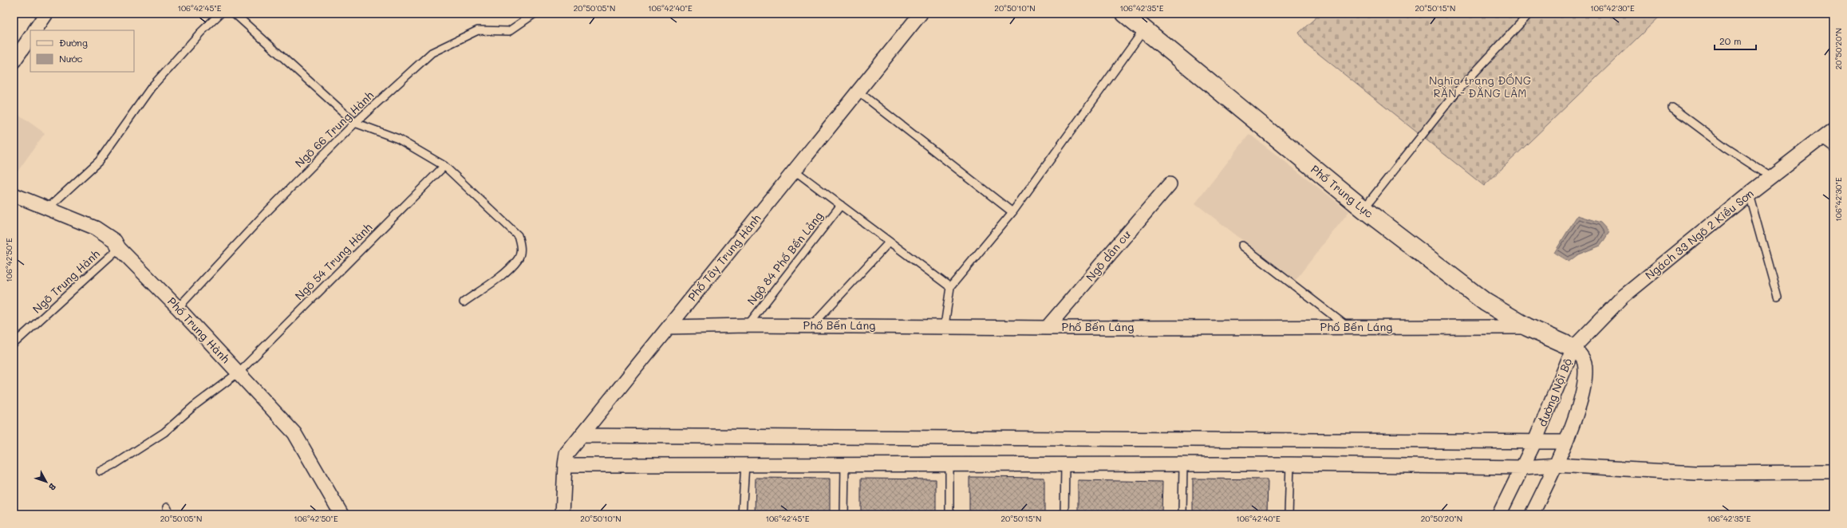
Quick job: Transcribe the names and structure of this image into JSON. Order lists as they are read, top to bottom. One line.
{"streets":{"street":["Phố Trung Lực","Ngách 33 Ngõ 2 Kiều Sơn","Ngõ dân cư","Phố Tây Trung Hành","Phố Bến Láng","Phố Trung Hành","đường Nội Bộ"],"lane":["Ngõ 66 Trung Hành","Ngộ 84 Phố Bến Lảng","Ngõ 54 Trung Hành","Ngõ Trung Hành"]},"crossings":[["Ngõ 66 Trung Hành","Phố Trung Hành"],["Phố Trung Lực","Ngách 33 Ngõ 2 Kiều Sơn"],["Phố Trung Lực","Phố Bến Láng"],["Phố Trung Lực","đường Nội Bộ"],["Ngách 33 Ngõ 2 Kiều Sơn","đường Nội Bộ"],["Ngõ dân cư","Phố Bến Láng"],["Phố Tây Trung Hành","Phố Bến Láng"],["Ngộ 84 Phố Bến Lảng","Phố Bến Láng"],["Ngõ 54 Trung Hành","Phố Trung Hành"],["Ngõ Trung Hành","Phố Trung Hành"]],"parks":["Nghĩa trang ĐỒNG RẮN - ĐẰNG LÂM"],"legend":["Đường","Nước"],"scale_bar":"20 m","north":"bottom right","coordinates":["106°42'45\"E","20°50'05\"N","106°42'40\"E","20°50'10\"N","106°42'35\"E","20°50'15\"N","106°42'30\"E","20°50'20\"N","106°42'50\"E"]}
